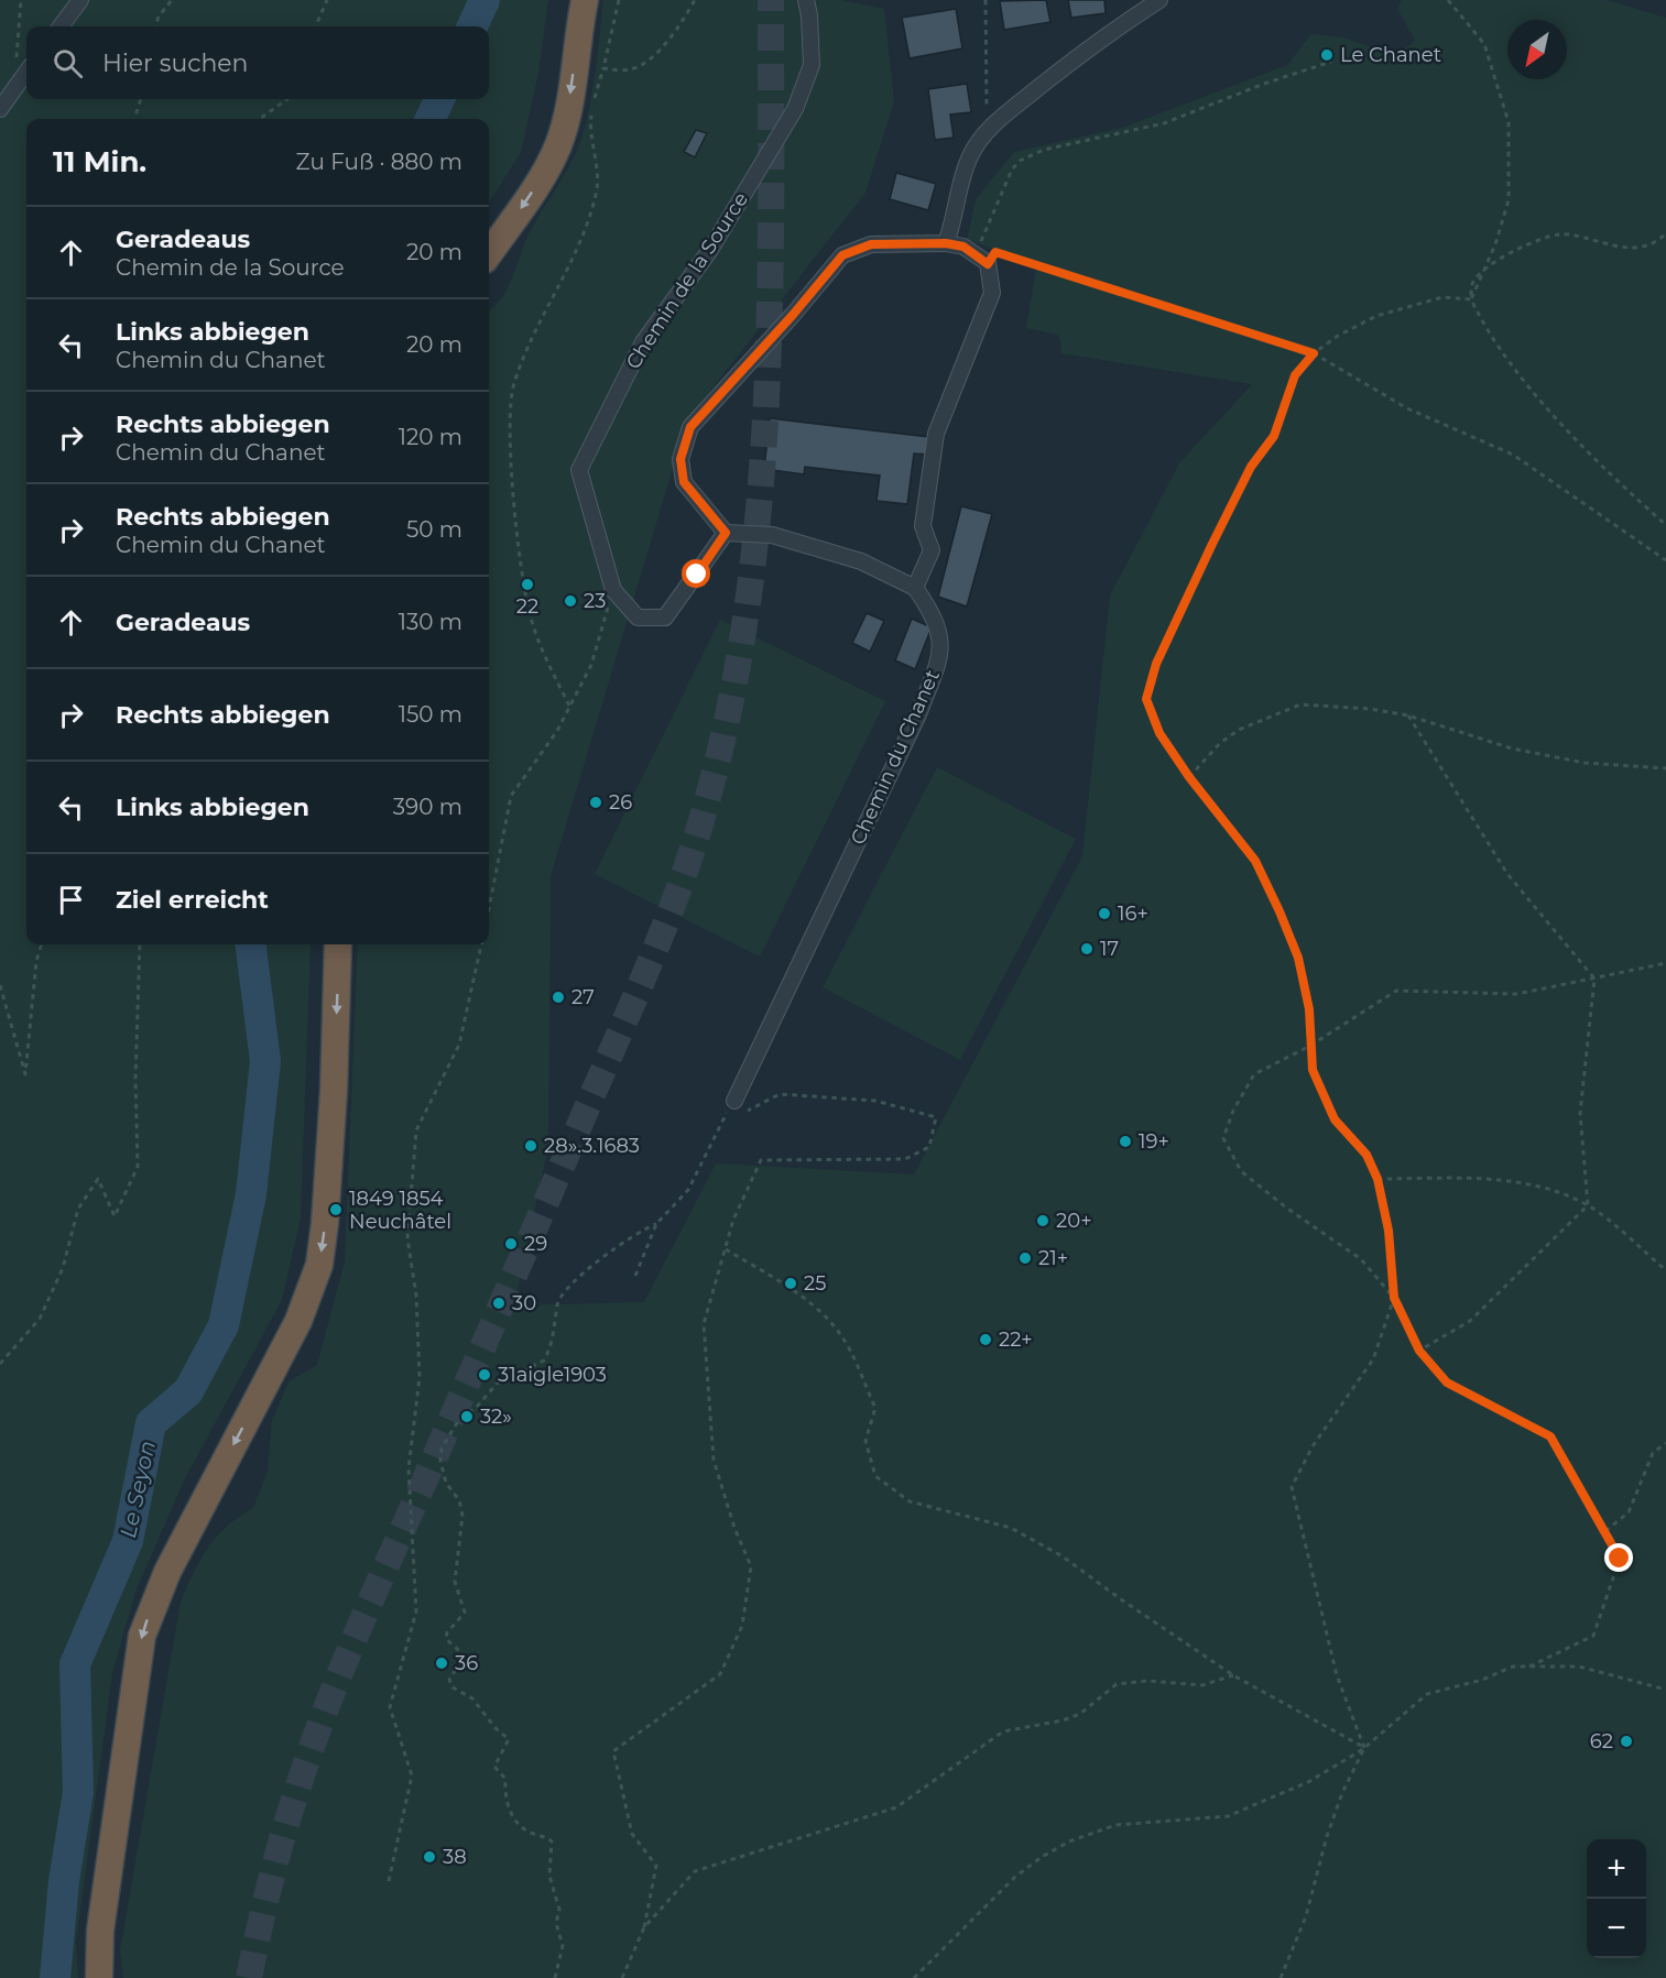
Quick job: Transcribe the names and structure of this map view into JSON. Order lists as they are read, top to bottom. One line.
{"streets":{"street":["Chemin de la Source","Chemin du Chanet"]},"water":["Le Seyon"],"places":["Le Chanet","22","23","26","16+","17","27","19+","28».3.1683","1849 1854 Neuchâtel","20+","29","21+","25","30","22+","31aigle1903","32»","36","62","38"],"north":"bottom left","page":{"search":"Hier suchen","heading":["11 Min.","Zu Fuß · 880 m"],"list":[["Geradeaus","Chemin de la Source","20 m"],["Links abbiegen","Chemin du Chanet","20 m"],["Rechts abbiegen","Chemin du Chanet","120 m"],["Rechts abbiegen","Chemin du Chanet","50 m"],["Geradeaus","130 m"],["Rechts abbiegen","150 m"],["Links abbiegen","390 m"],"Ziel erreicht"],"map_buttons":["+","−"]}}
